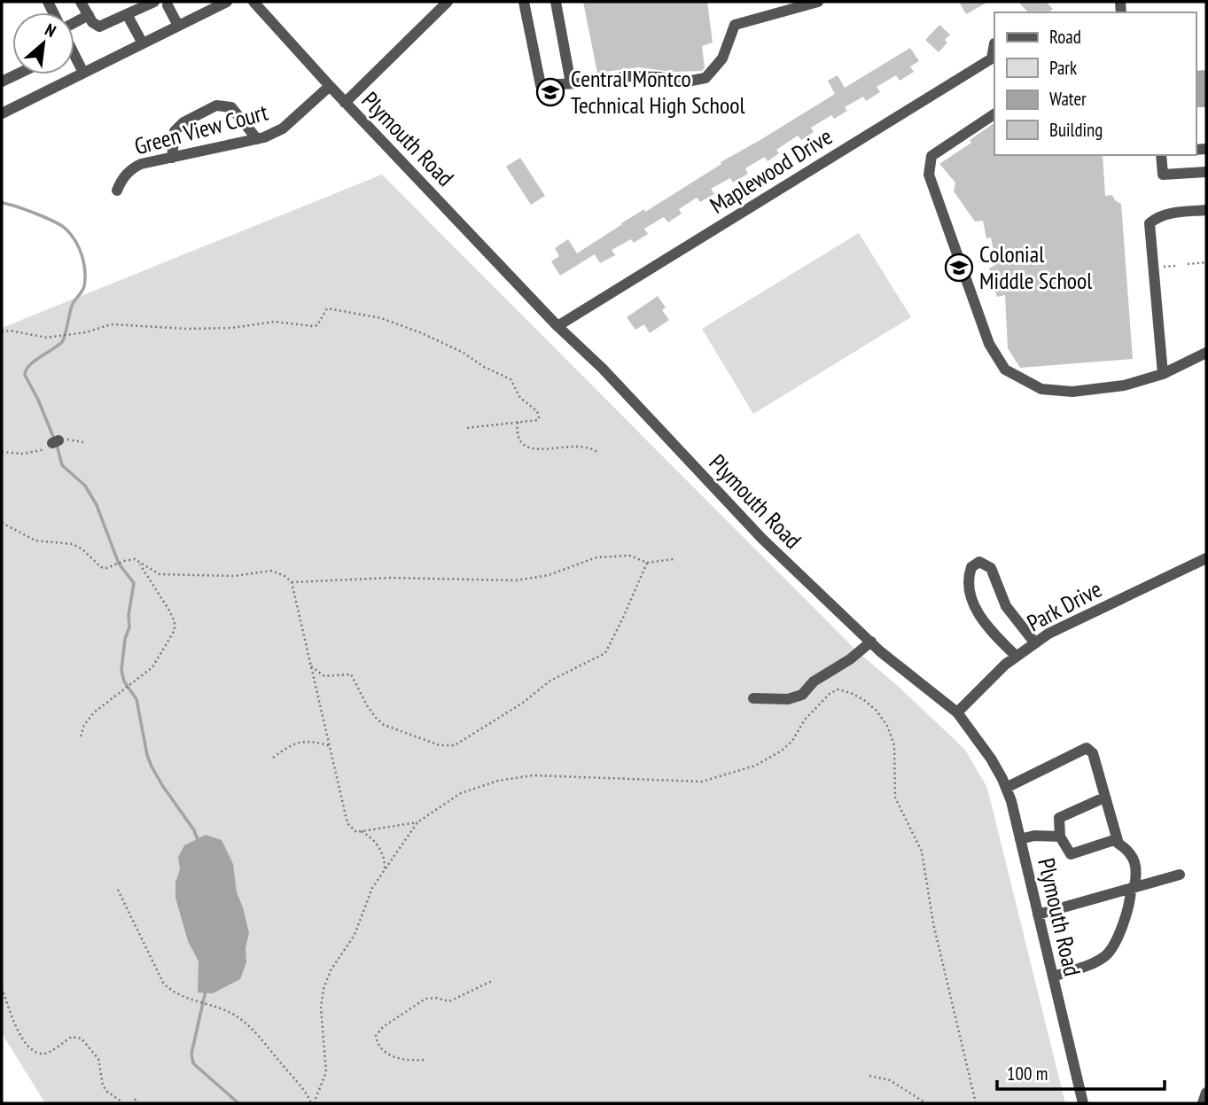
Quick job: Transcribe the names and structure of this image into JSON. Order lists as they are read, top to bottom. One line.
{"streets":{"street":["Green View Court","Plymouth Road","Maplewood Drive","Park Drive"]},"crossings":[["Green View Court","Plymouth Road"],["Plymouth Road","Maplewood Drive"],["Plymouth Road","Park Drive"]],"places":{"school or university":["Central Montco Technical High School","Colonial Middle School"]},"legend":["Road","Park","Water","Building"],"scale_bar":"100 m","north":"top right"}
